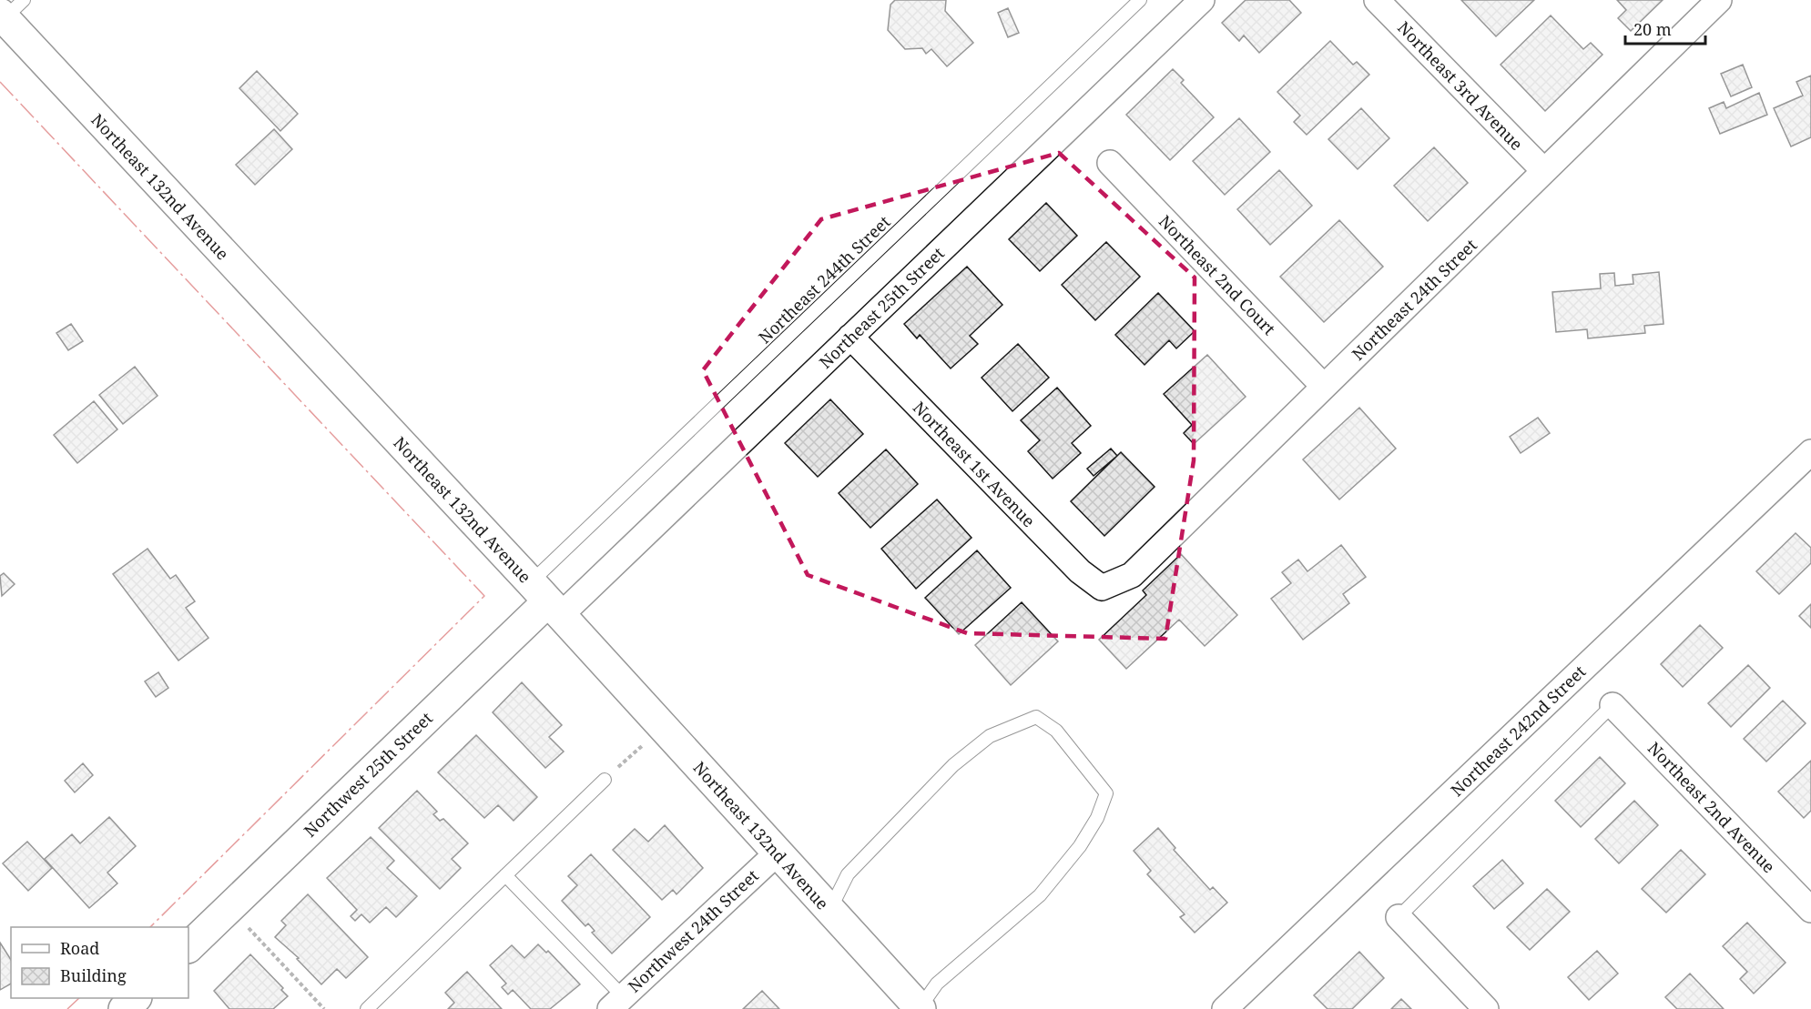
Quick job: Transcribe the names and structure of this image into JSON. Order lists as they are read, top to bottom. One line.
{"streets":{"street":["Northeast 3rd Avenue","Northeast 132nd Avenue","Northeast 2nd Court","Northeast 24th Street","Northeast 25th Street","Northeast 1st Avenue","Northeast 242nd Street","Northwest 25th Street","Northeast 2nd Avenue","Northwest 24th Street"],"lane":["Northeast 244th Street"]},"crossings":[["Northeast 3rd Avenue","Northeast 24th Street"],["Northeast 132nd Avenue","Northeast 244th Street"],["Northeast 132nd Avenue","Northeast 25th Street"],["Northeast 132nd Avenue","Northwest 25th Street"],["Northeast 132nd Avenue","Northwest 24th Street"],["Northeast 2nd Court","Northeast 24th Street"],["Northeast 244th Street","Northeast 25th Street"],["Northeast 244th Street","Northwest 25th Street"],["Northeast 24th Street","Northeast 1st Avenue"],["Northeast 25th Street","Northeast 1st Avenue"],["Northeast 25th Street","Northwest 25th Street"]],"legend":["Road","Building"],"scale_bar":"20 m"}
